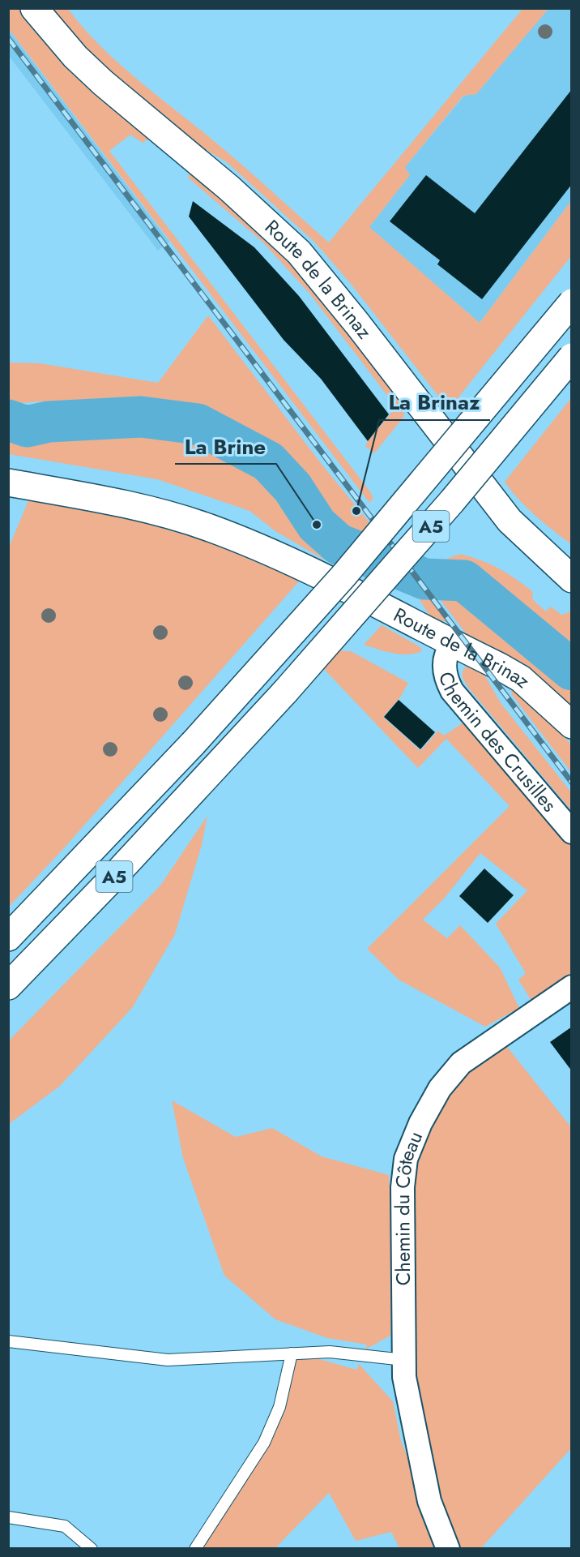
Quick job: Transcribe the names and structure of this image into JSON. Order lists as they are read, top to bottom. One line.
{"streets":{"main road":["Route de la Brinaz","A5"],"street":["Chemin des Crusilles","Chemin du Côteau"]},"crossings":[["Route de la Brinaz","Chemin des Crusilles"]],"places":["La Brinaz","La Brine"]}
